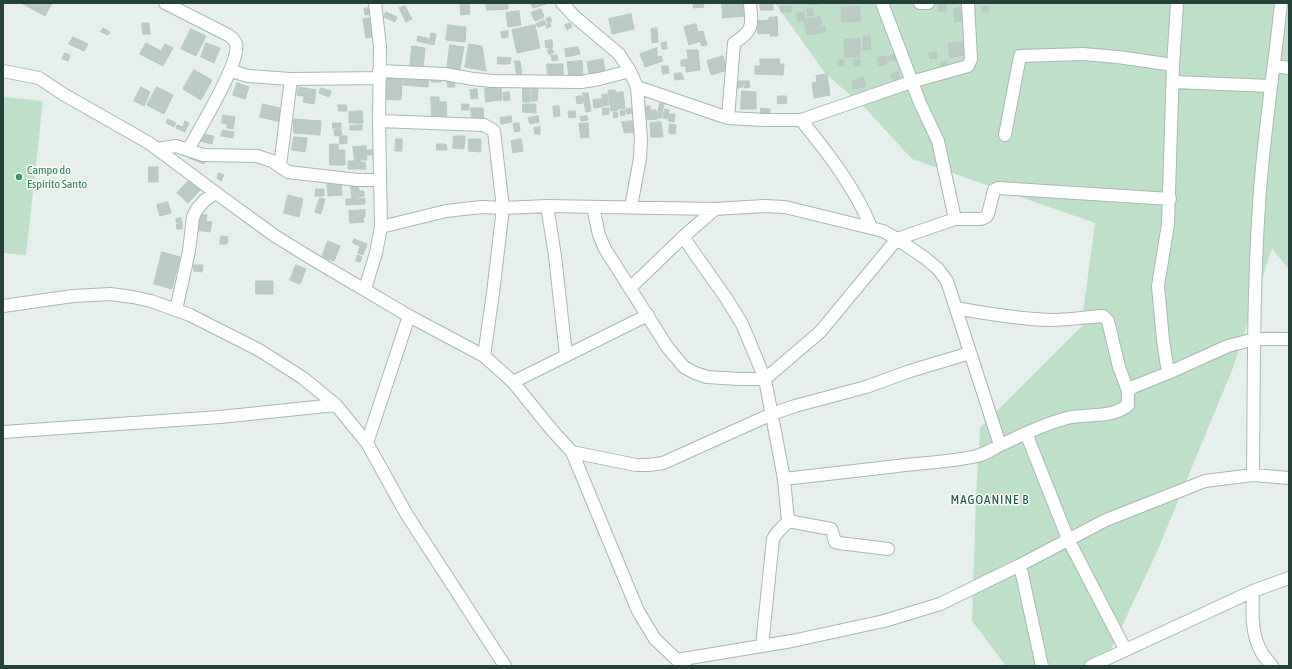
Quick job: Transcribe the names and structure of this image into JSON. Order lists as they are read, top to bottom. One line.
{"districts":["MAGOANINE B"],"places":["Campo do Espirito Santo"]}
